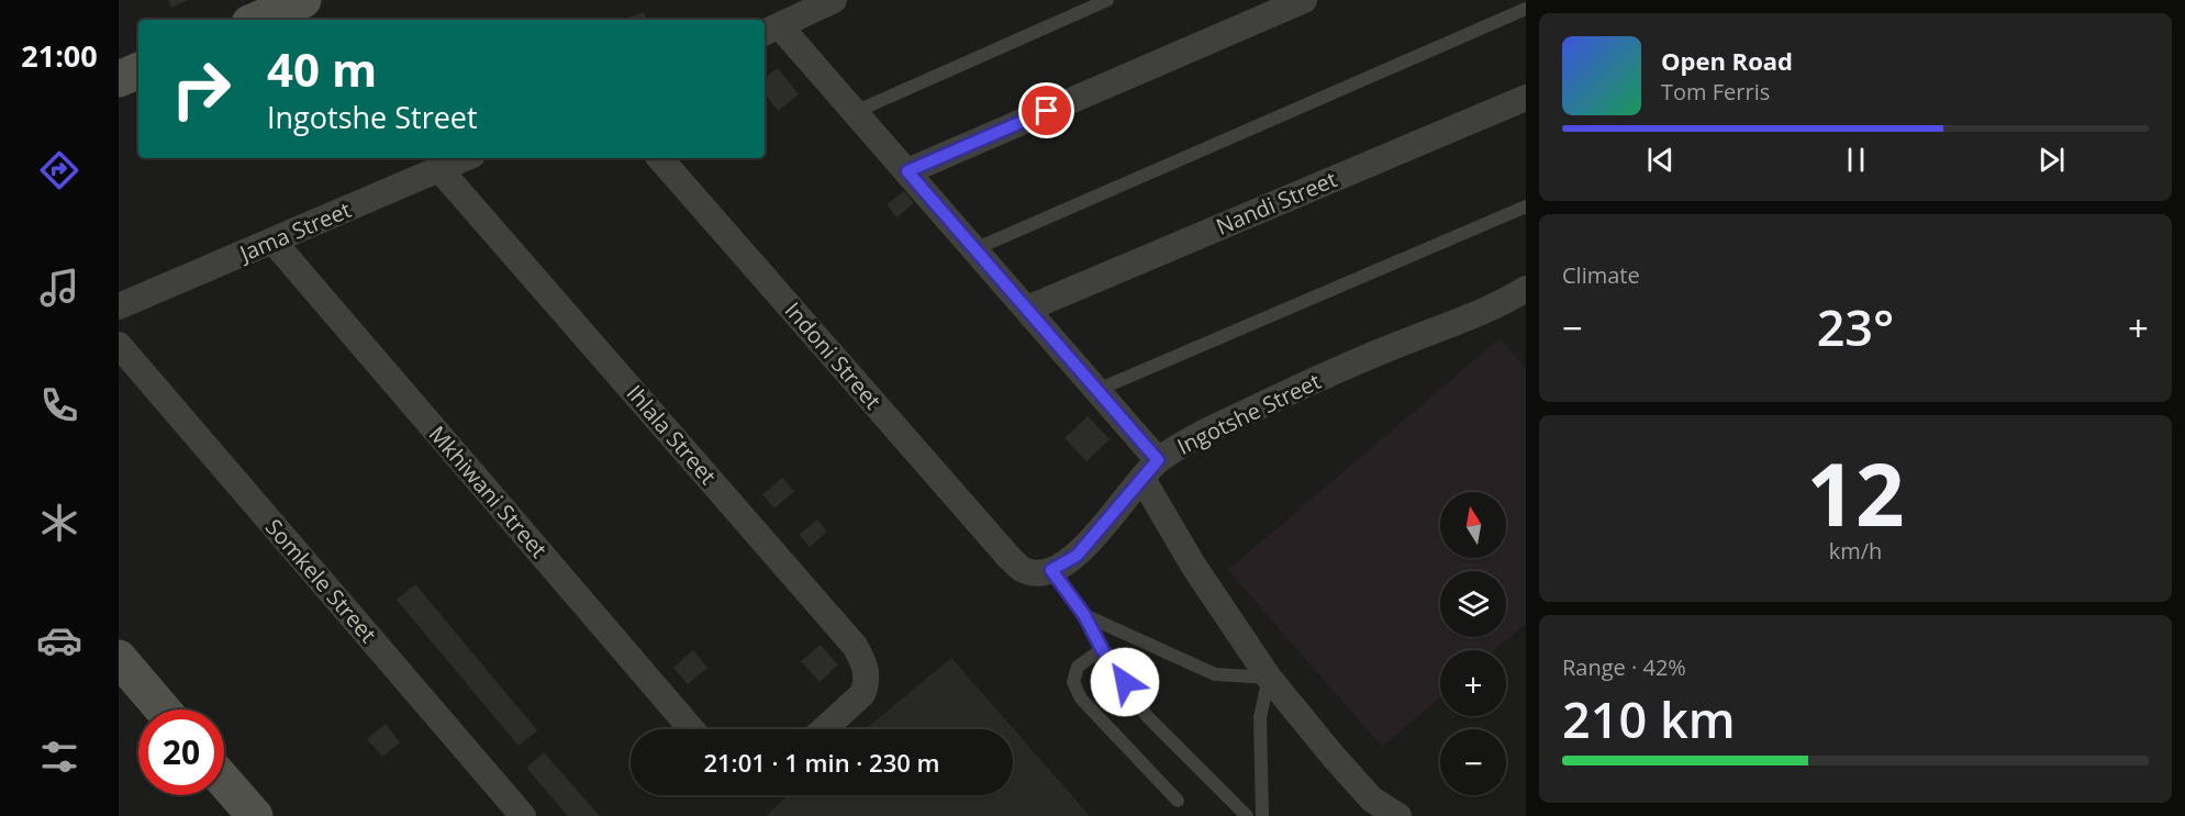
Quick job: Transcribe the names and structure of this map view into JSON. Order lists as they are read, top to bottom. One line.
{"streets":{"street":["Nandi Street","Jama Street","Indoni Street","Ingotshe Street","Ihlala Street","Mkhiwani Street","Somkele Street"]},"crossings":[["Jama Street","Ihlala Street"],["Jama Street","Mkhiwani Street"],["Indoni Street","Ingotshe Street"]],"north":"top","page":{"tabs":"21:00","turn":["40 m","Ingotshe Street"],"song":["Open Road","Tom Ferris"],"tile":["Climate",["12","km/h"],["Range · 42%","210 km"]],"heat":["−","23°","+"],"map_buttons":["+","−"],"limit":"20","trip":"21:01 · 1 min · 230 m"}}
